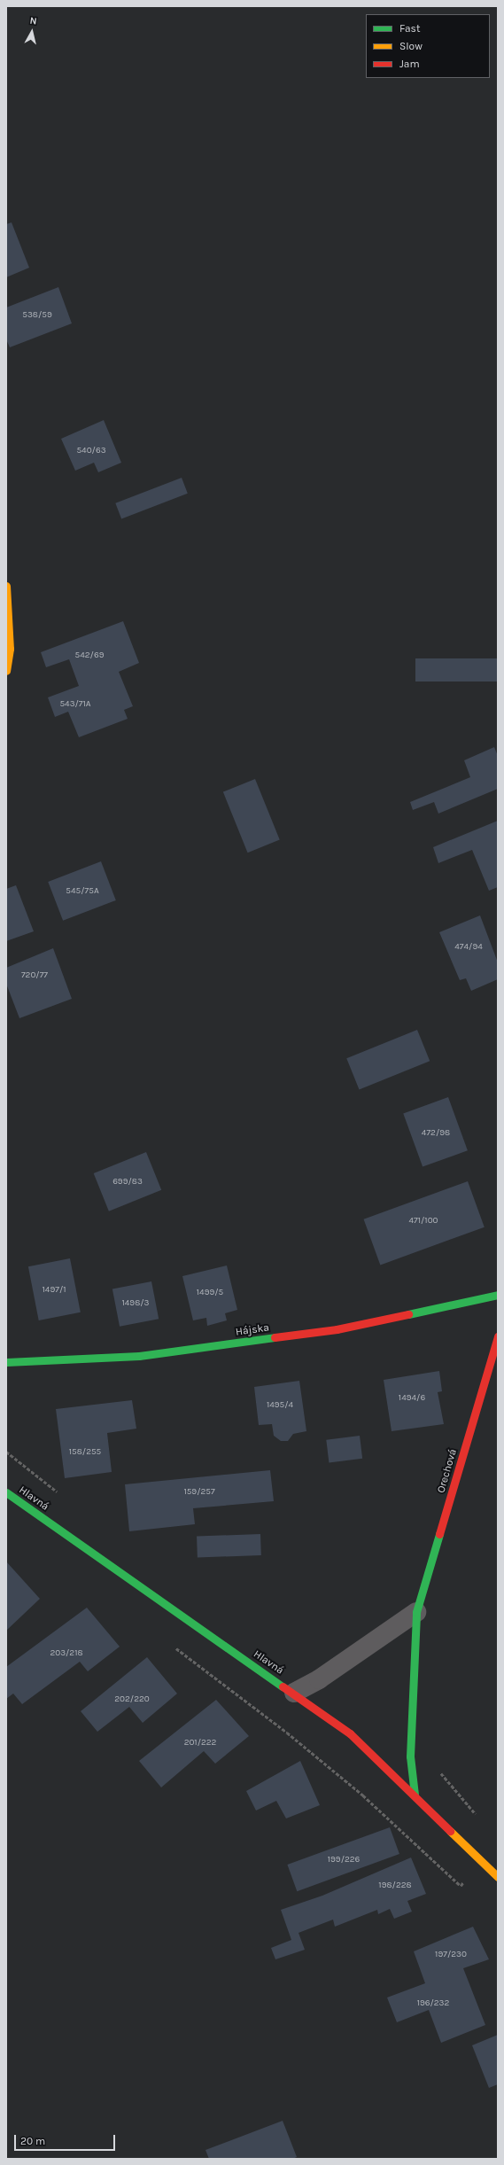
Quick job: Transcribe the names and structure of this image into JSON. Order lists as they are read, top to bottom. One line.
{"streets":{"street":["Hájska","Orechová","Hlavná"]},"crossings":[["Orechová","Hlavná"]],"house_numbers":["538/59","540/63","542/69","543/71A","545/75A","474/94","720/77","472/98","699/83","471/100","1497/1","1499/5","1498/3","1494/6","1495/4","158/255","159/257","203/218","202/220","201/222","199/226","198/228","197/230","196/232"],"legend":["Fast","Slow","Jam"],"scale_bar":"20 m","north":"top"}
